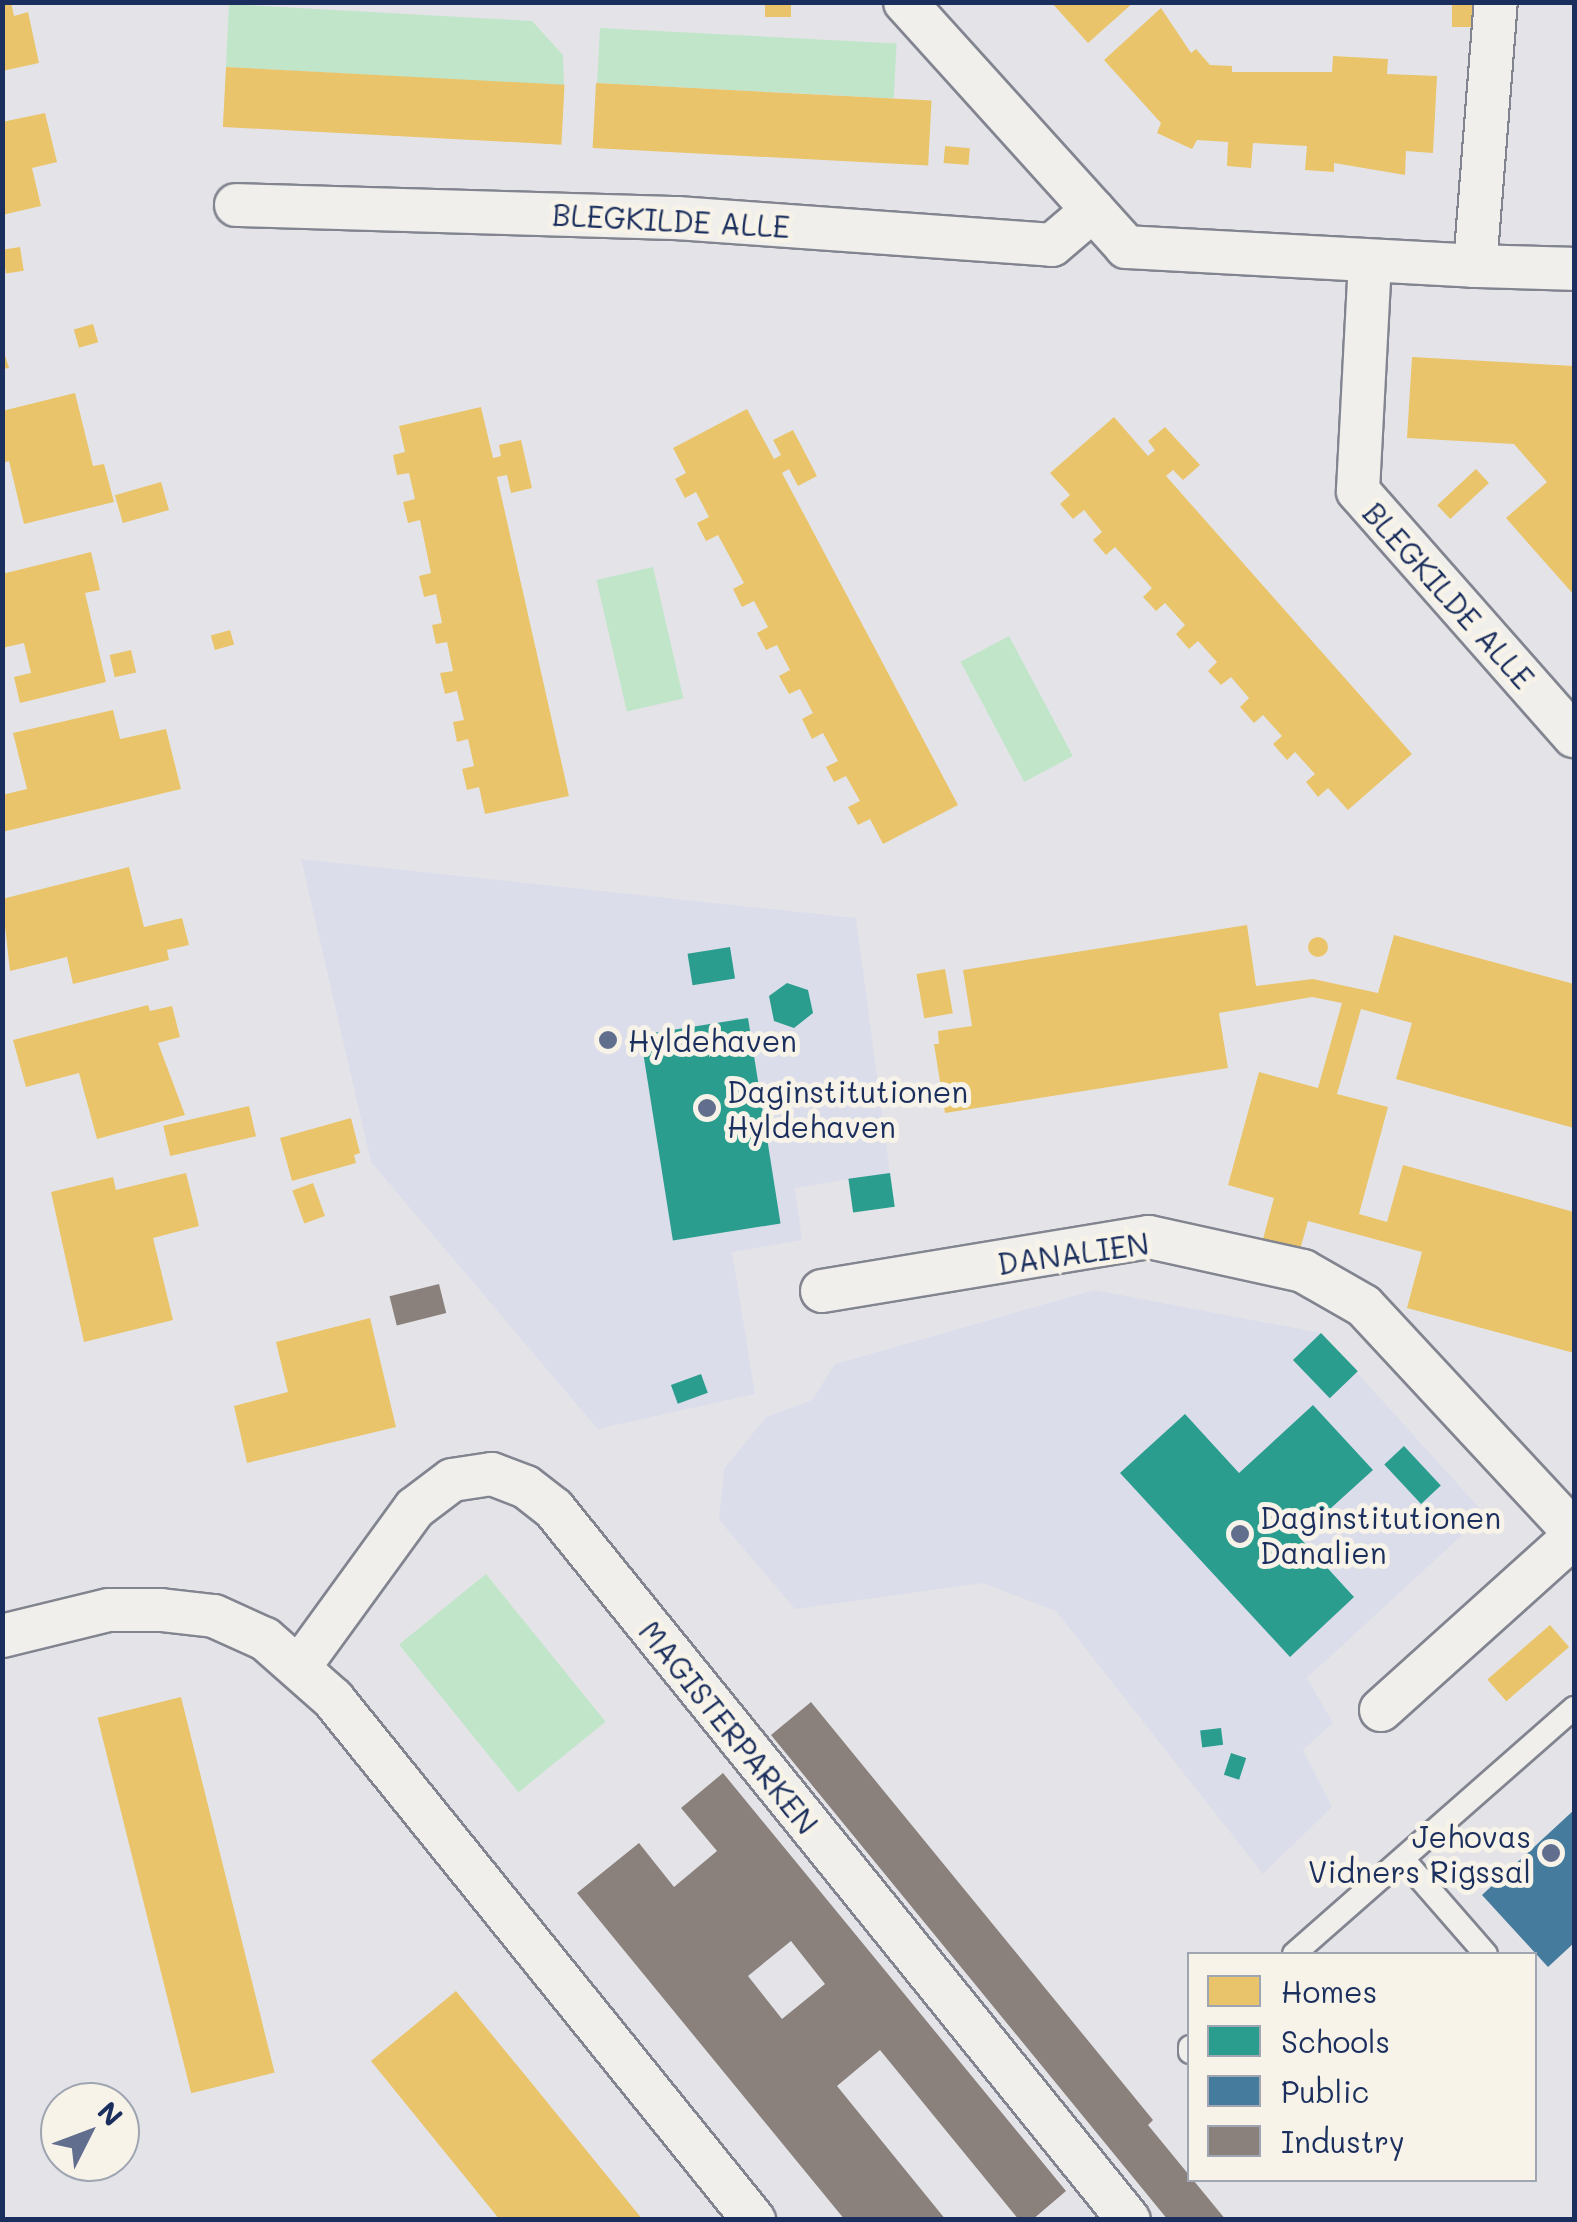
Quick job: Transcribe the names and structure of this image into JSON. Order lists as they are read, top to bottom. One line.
{"streets":{"street":["BLEGKILDE ALLE","DANALIEN","MAGISTERPARKEN"]},"places":["Hyldehaven","Daginstitutionen Hyldehaven","Daginstitutionen Danalien","Jehovas Vidners Rigssal"],"legend":["Homes","Schools","Public","Industry"],"north":"top right"}
